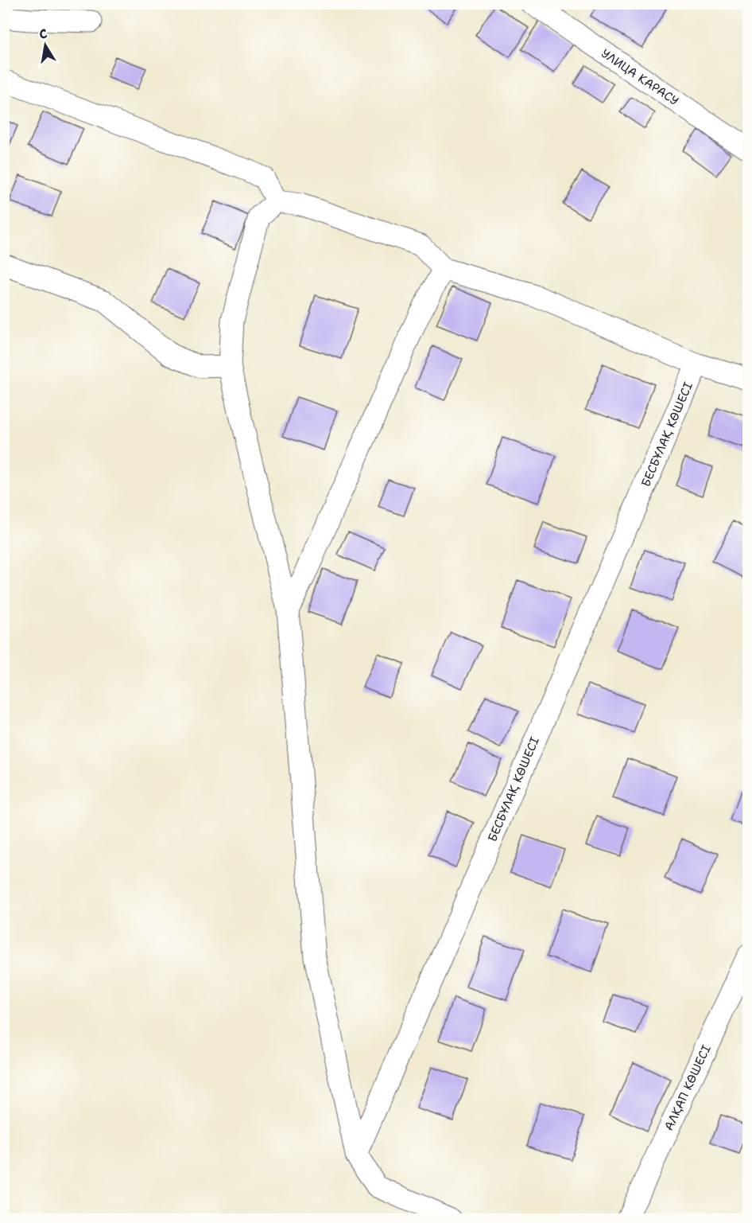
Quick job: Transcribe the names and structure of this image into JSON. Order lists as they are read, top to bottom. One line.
{"streets":{"street":["УЛИЦА КАРАСУ","БЕСБҰЛАҚ КӨШЕСІ","АЛҚАП КӨШЕСІ"]},"north":"top"}
